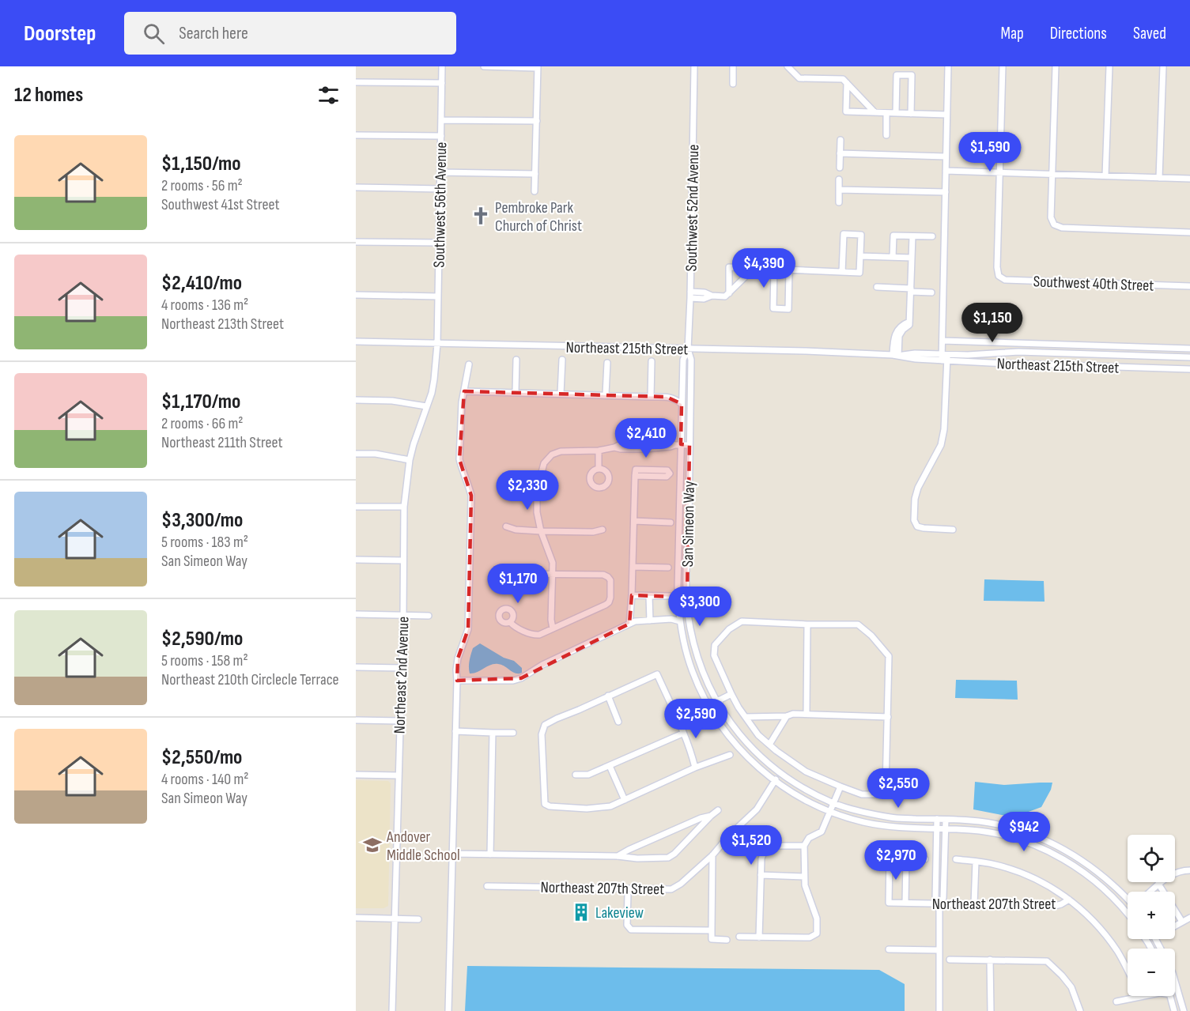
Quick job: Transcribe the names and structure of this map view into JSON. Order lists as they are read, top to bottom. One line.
{"streets":{"street":["Southwest 56th Avenue","Southwest 52nd Avenue","Southwest 40th Street","Northeast 215th Street","San Simeon Way","Northeast 2nd Avenue","Northeast 207th Street"]},"crossings":[["Southwest 56th Avenue","Northeast 215th Street"],["Southwest 56th Avenue","Northeast 2nd Avenue"],["Southwest 52nd Avenue","Northeast 215th Street"],["Southwest 52nd Avenue","San Simeon Way"],["Northeast 215th Street","San Simeon Way"],["Northeast 215th Street","Northeast 2nd Avenue"],["San Simeon Way","Northeast 207th Street"]],"places":{"church":["Pembroke Park Church of Christ"],"school or university":["Andover Middle School"],"building":["Lakeview"]},"page":{"header":"Doorstep","search":"Search here","nav":["Map","Directions","Saved"],"heading":"12 homes","list":[{"name":"$1,150/mo","note":"2 rooms · 56 m² · Southwest 41st Street"},{"name":"$2,410/mo","note":"4 rooms · 136 m² · Northeast 213th Street"},{"name":"$1,170/mo","note":"2 rooms · 66 m² · Northeast 211th Street"},{"name":"$3,300/mo","note":"5 rooms · 183 m² · San Simeon Way"},{"name":"$2,590/mo","note":"5 rooms · 158 m² · Northeast 210th Circlecle Terrace"},{"name":"$2,550/mo","note":"4 rooms · 140 m² · San Simeon Way"}],"price":["$1,590","$4,390","$1,150","$2,410","$2,330","$1,170","$3,300","$2,590","$2,550","$942","$1,520","$2,970"],"map_buttons":["+","−"]}}
